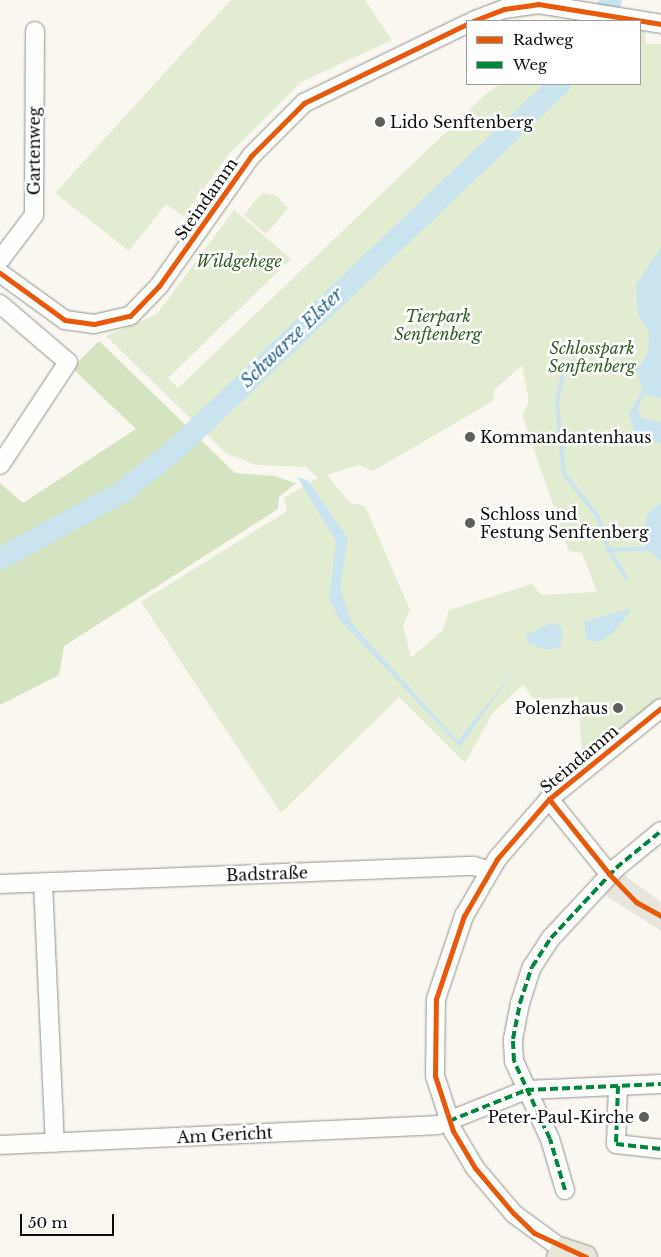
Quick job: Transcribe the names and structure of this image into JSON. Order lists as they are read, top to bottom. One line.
{"streets":{"main road":["Steindamm"],"street":["Gartenweg","Badstraße","Am Gericht"]},"crossings":[["Steindamm","Badstraße"],["Steindamm","Am Gericht"]],"water":["Schwarze Elster"],"parks":["Wildgehege","Tierpark Senftenberg","Schlosspark Senftenberg"],"places":["Lido Senftenberg","Kommandantenhaus","Schloss und Festung Senftenberg","Polenzhaus","Peter-Paul-Kirche"],"legend":["Radweg","Weg"],"scale_bar":"50 m"}
